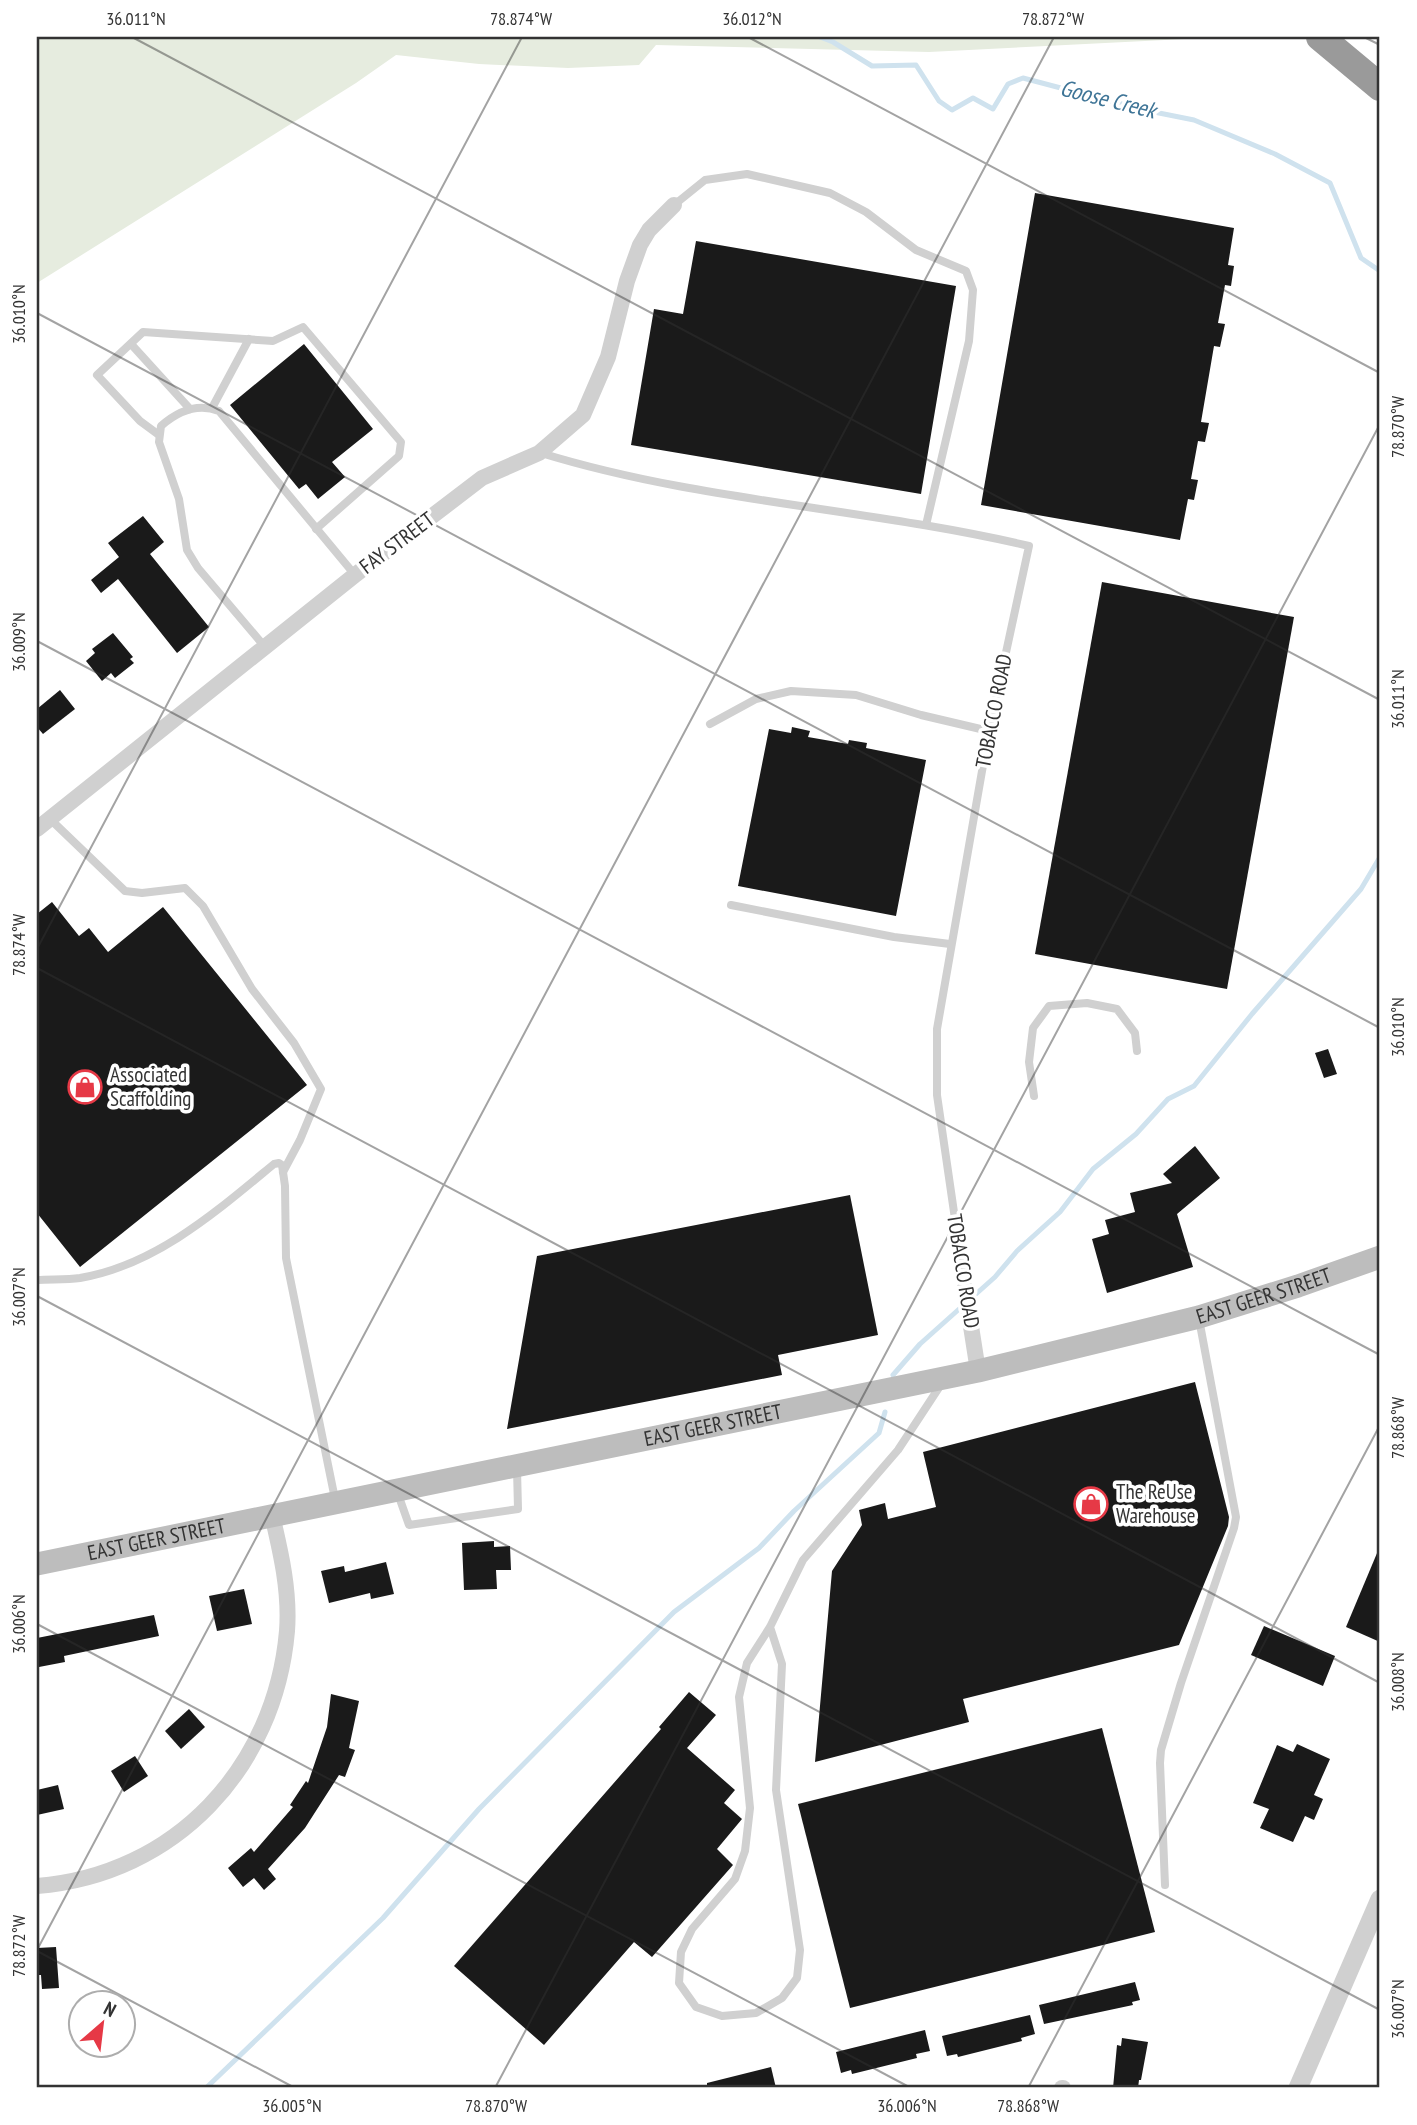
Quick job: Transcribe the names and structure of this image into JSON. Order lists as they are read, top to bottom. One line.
{"streets":{"main road":["EAST GEER STREET"],"street":["FAY STREET","TOBACCO ROAD"]},"crossings":[["FAY STREET","TOBACCO ROAD"],["TOBACCO ROAD","EAST GEER STREET"]],"water":["Goose Creek"],"places":{"shop":["Associated Scaffolding","The ReUse Warehouse"]},"north":"top right","coordinates":["36.011°N","78.874°W","36.012°N","78.872°W","36.010°N","78.870°W","36.009°N","36.007°N","78.868°W","36.006°N","36.008°N","36.005°N"]}
